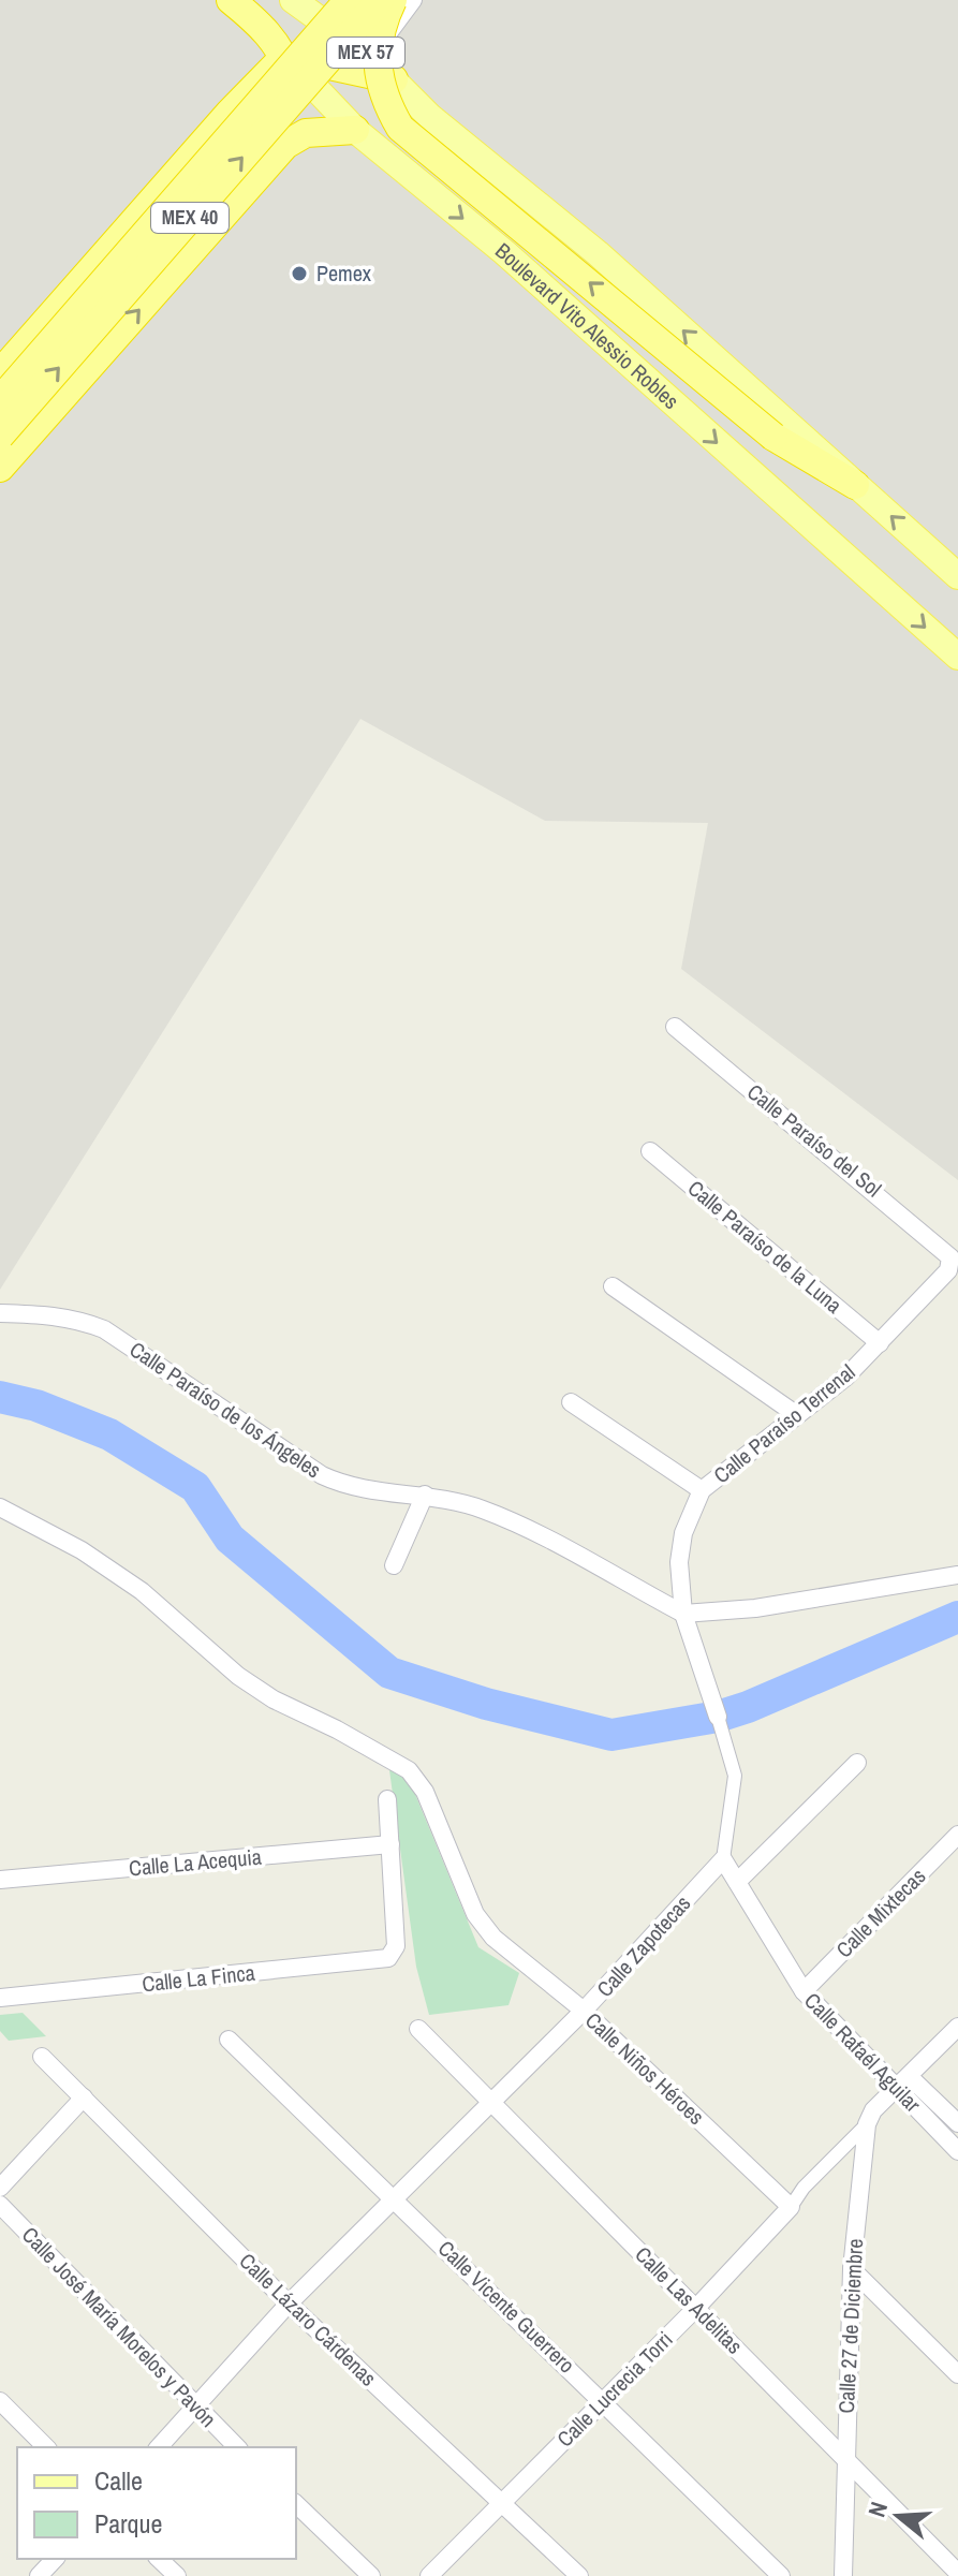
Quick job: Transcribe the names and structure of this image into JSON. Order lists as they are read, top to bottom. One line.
{"streets":{"highway":["MEX 40"],"main road":["MEX 57","Boulevard Vito Alessio Robles"],"street":["Calle Paraíso del Sol","Calle Paraíso de la Luna","Calle Paraíso de los Ángeles","Calle Paraíso Terrenal","Calle La Acequia","Calle Mixtecas","Calle Zapotecas","Calle La Finca","Calle Rafaél Aguilar","Calle Niños Héroes","Calle Las Adelitas","Calle Vicente Guerrero","Calle Lázaro Cárdenas","Calle 27 de Diciembre","Calle José María Morelos y Pavón","Calle Lucrecia Torri"]},"crossings":[["Calle Paraíso del Sol","Calle Paraíso Terrenal"],["Calle Paraíso de la Luna","Calle Paraíso Terrenal"],["Calle Paraíso de los Ángeles","Calle Paraíso Terrenal"],["Calle La Acequia","Calle La Finca"],["Calle Mixtecas","Calle Rafaél Aguilar"],["Calle Zapotecas","Calle Rafaél Aguilar"],["Calle Zapotecas","Calle Niños Héroes"],["Calle Zapotecas","Calle Las Adelitas"],["Calle Zapotecas","Calle Vicente Guerrero"],["Calle Zapotecas","Calle Lázaro Cárdenas"],["Calle Zapotecas","Calle José María Morelos y Pavón"],["Calle Niños Héroes","Calle Lucrecia Torri"],["Calle Las Adelitas","Calle 27 de Diciembre"],["Calle Las Adelitas","Calle Lucrecia Torri"],["Calle Vicente Guerrero","Calle Lucrecia Torri"],["Calle Lázaro Cárdenas","Calle Lucrecia Torri"],["Calle 27 de Diciembre","Calle Lucrecia Torri"]],"places":["Pemex"],"legend":["Calle","Parque"],"north":"left"}
